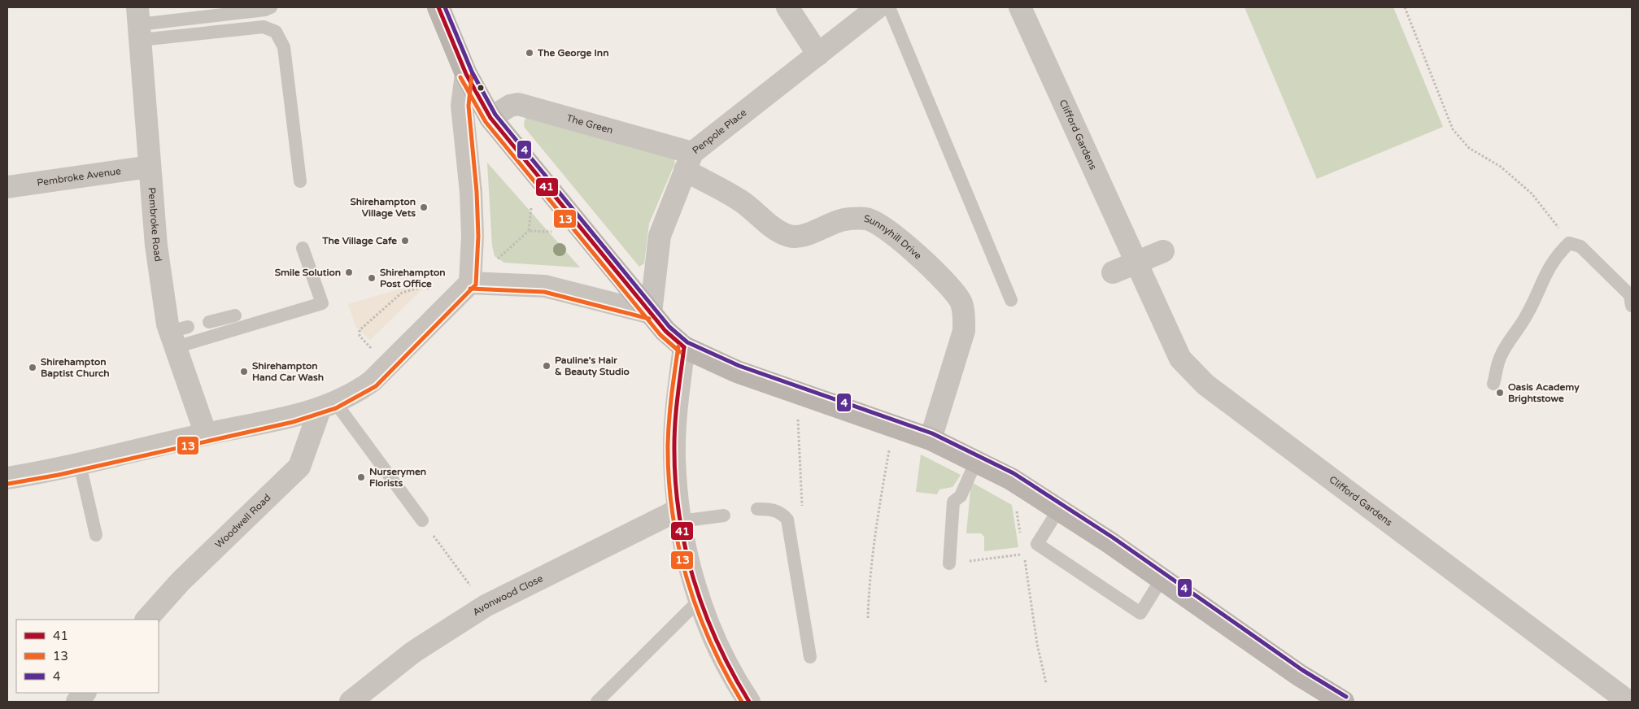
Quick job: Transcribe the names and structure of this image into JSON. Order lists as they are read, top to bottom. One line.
{"streets":{"street":["The Green","Penpole Place","Clifford Gardens","Pembroke Avenue","Pembroke Road","Sunnyhill Drive","Woodwell Road","Avonwood Close"]},"crossings":[["The Green","Penpole Place"],["The Green","Sunnyhill Drive"],["Penpole Place","Sunnyhill Drive"],["Pembroke Avenue","Pembroke Road"]],"places":["The George Inn","Shirehampton Village Vets","The Village Cafe","Smile Solution","Shirehampton Post Office","Pauline's Hair & Beauty Studio","Shirehampton Baptist Church","Shirehampton Hand Car Wash","Oasis Academy Brightstowe","Nurserymen Florists"],"lines":["transit line 41","transit line 4","transit line 13"],"legend":["41","13","4"]}
